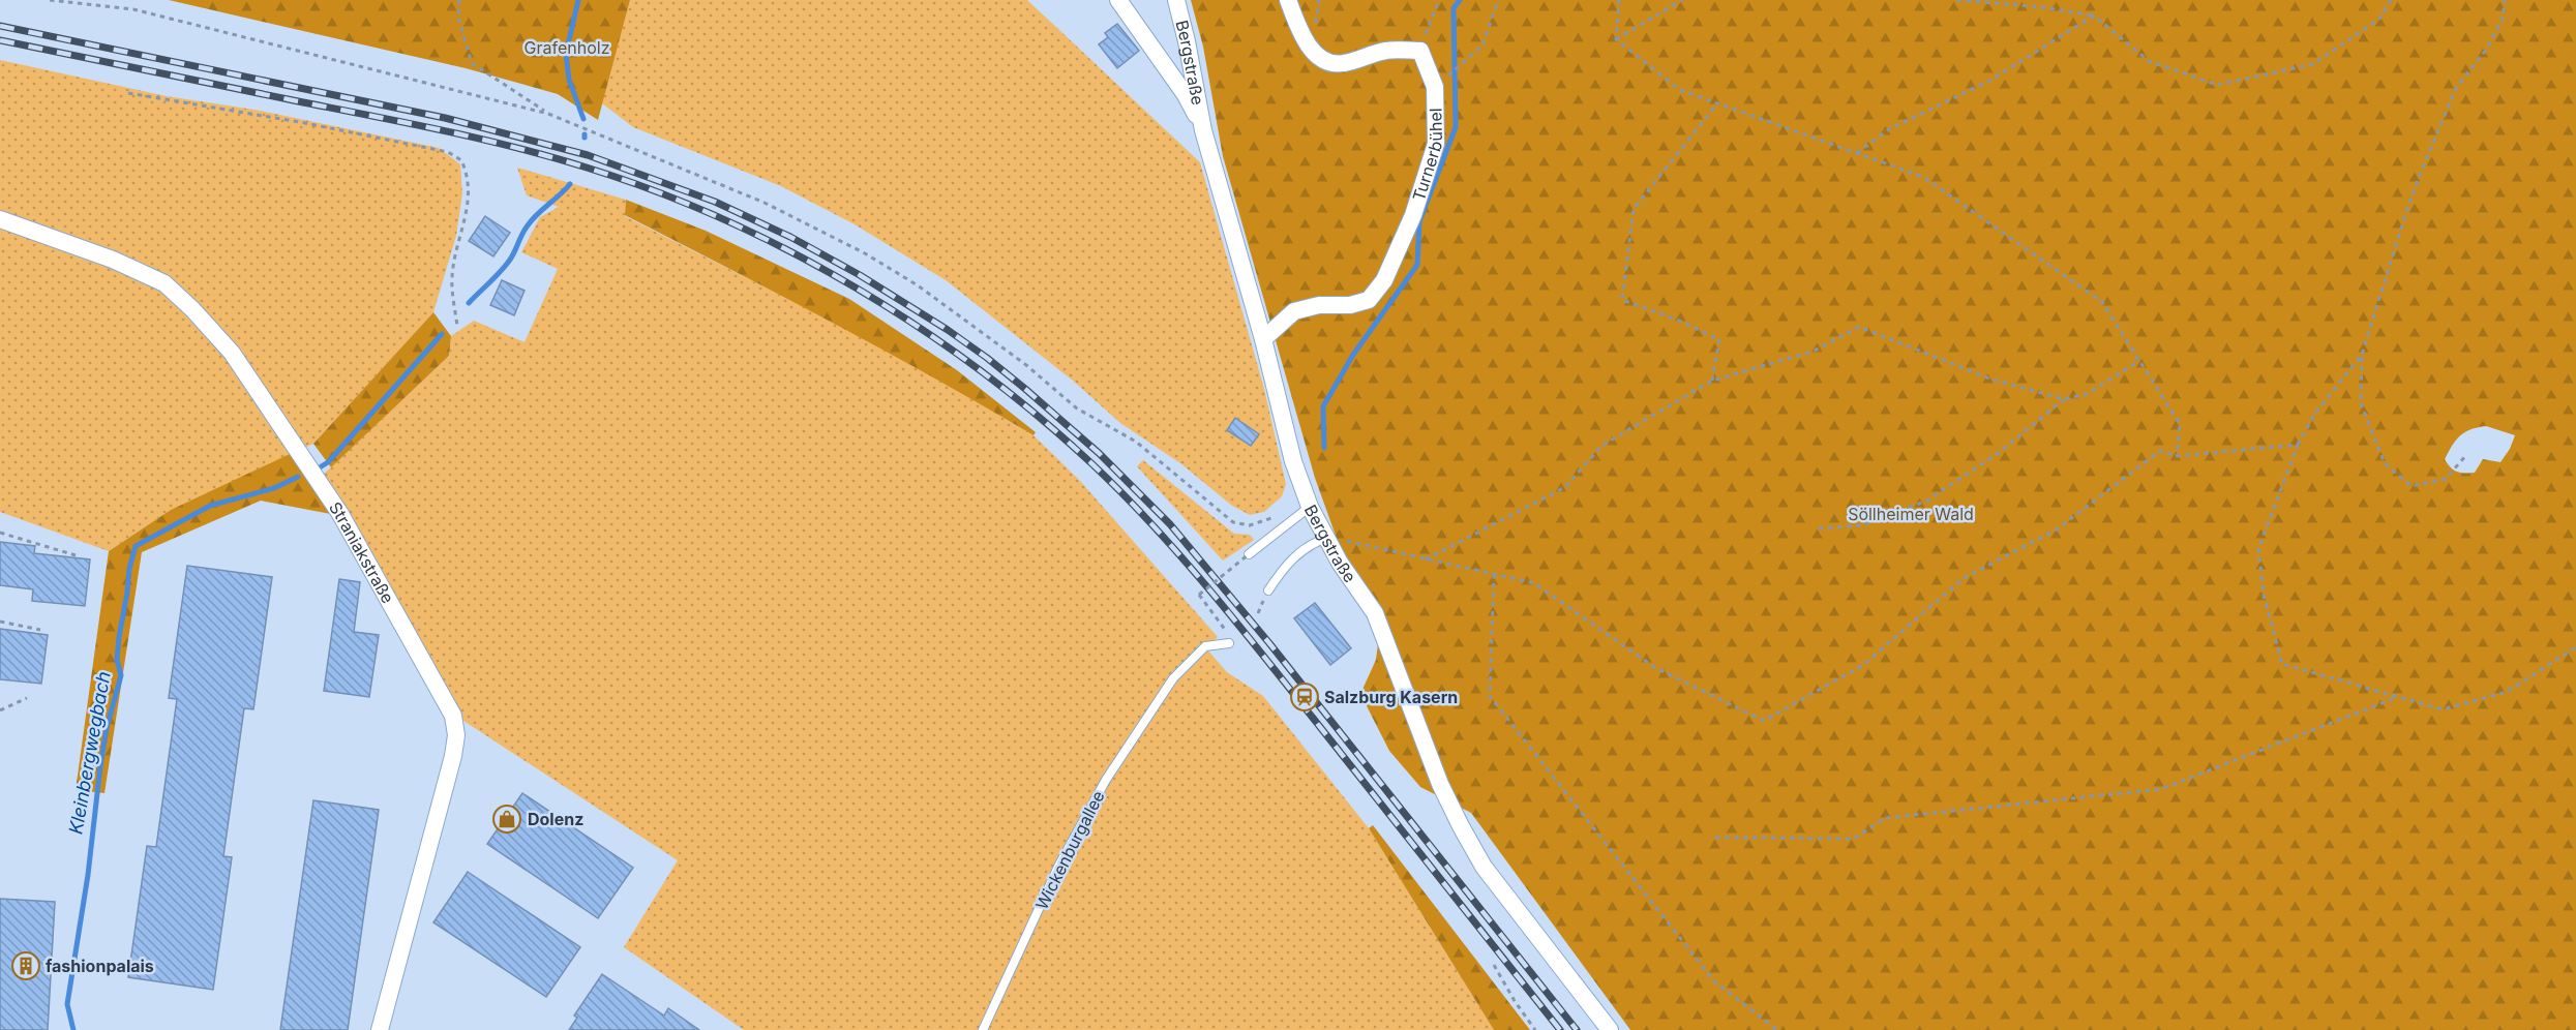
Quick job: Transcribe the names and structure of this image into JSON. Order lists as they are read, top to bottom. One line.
{"streets":{"street":["Bergstraße","Turnerbühel","Straniakstraße"],"lane":["Wickenburgallee"]},"crossings":[["Bergstraße","Turnerbühel"]],"water":["Kleinbergwegbach"],"parks":["Grafenholz","Söllheimer Wald"],"places":{"station":["Salzburg Kasern"],"shop":["Dolenz"],"building":["fashionpalais"]}}
